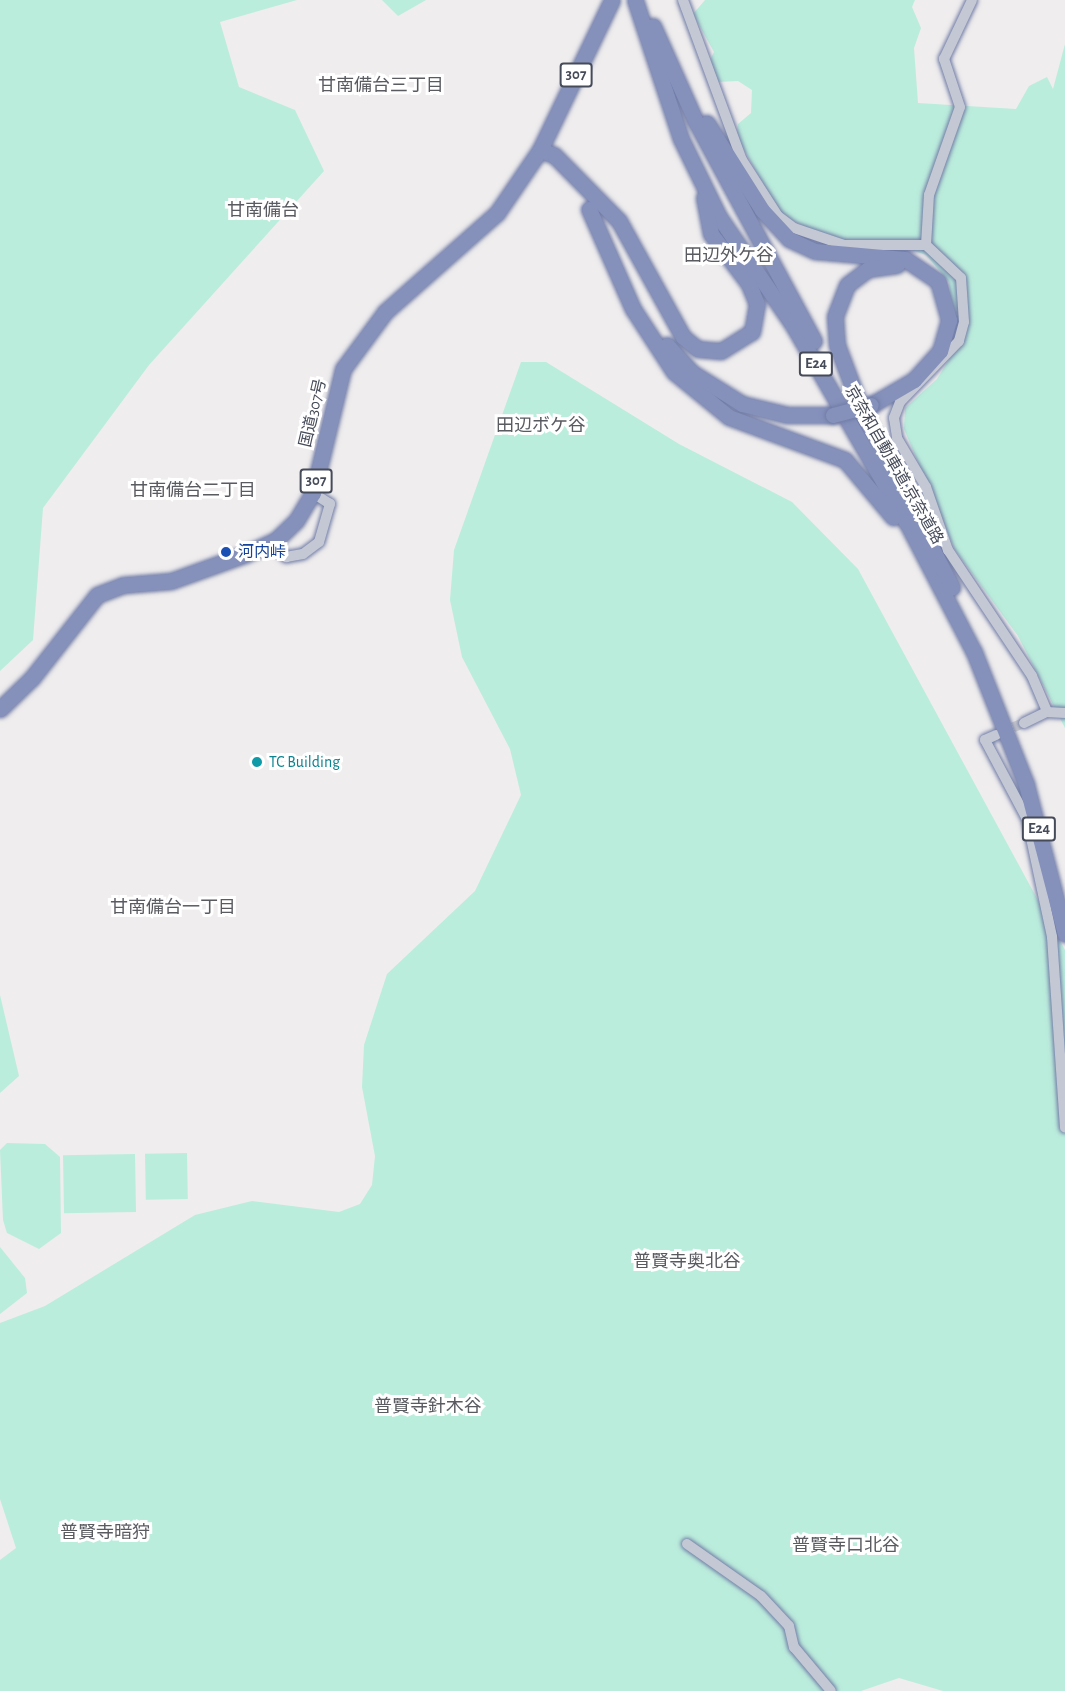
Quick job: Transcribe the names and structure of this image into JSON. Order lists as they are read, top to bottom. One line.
{"streets":{"highway":["307","E24","国道307号","京奈和自動車道;京奈道路"]},"districts":["甘南備台三丁目","甘南備台","田辺外ケ谷","田辺ボケ谷","甘南備台二丁目","甘南備台一丁目","普賢寺奥北谷","普賢寺針木谷","普賢寺暗狩","普賢寺口北谷"],"places":["河内峠","TC Building"]}
